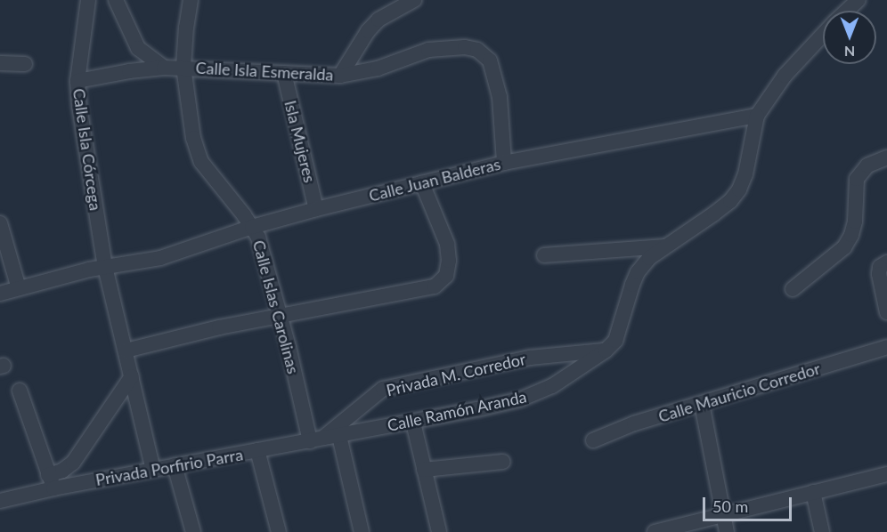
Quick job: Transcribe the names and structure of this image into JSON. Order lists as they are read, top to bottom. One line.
{"streets":{"street":["Calle Isla Esmeralda","Isla Mujeres","Calle Isla Córcega","Calle Juan Balderas","Calle Islas Carolinas","Privada M. Corredor","Calle Mauricio Corredor","Calle Ramón Aranda","Privada Porfirio Parra"]},"crossings":[["Calle Isla Esmeralda","Isla Mujeres"],["Calle Isla Esmeralda","Calle Isla Córcega"],["Calle Isla Esmeralda","Calle Juan Balderas"],["Calle Isla Esmeralda","Calle Islas Carolinas"],["Isla Mujeres","Calle Juan Balderas"],["Calle Isla Córcega","Calle Juan Balderas"],["Calle Isla Córcega","Privada Porfirio Parra"],["Calle Juan Balderas","Calle Islas Carolinas"],["Calle Juan Balderas","Calle Ramón Aranda"],["Calle Islas Carolinas","Privada M. Corredor"],["Calle Islas Carolinas","Privada Porfirio Parra"],["Privada M. Corredor","Calle Ramón Aranda"],["Privada M. Corredor","Privada Porfirio Parra"],["Calle Ramón Aranda","Privada Porfirio Parra"]],"scale_bar":"50 m","north":"bottom"}
